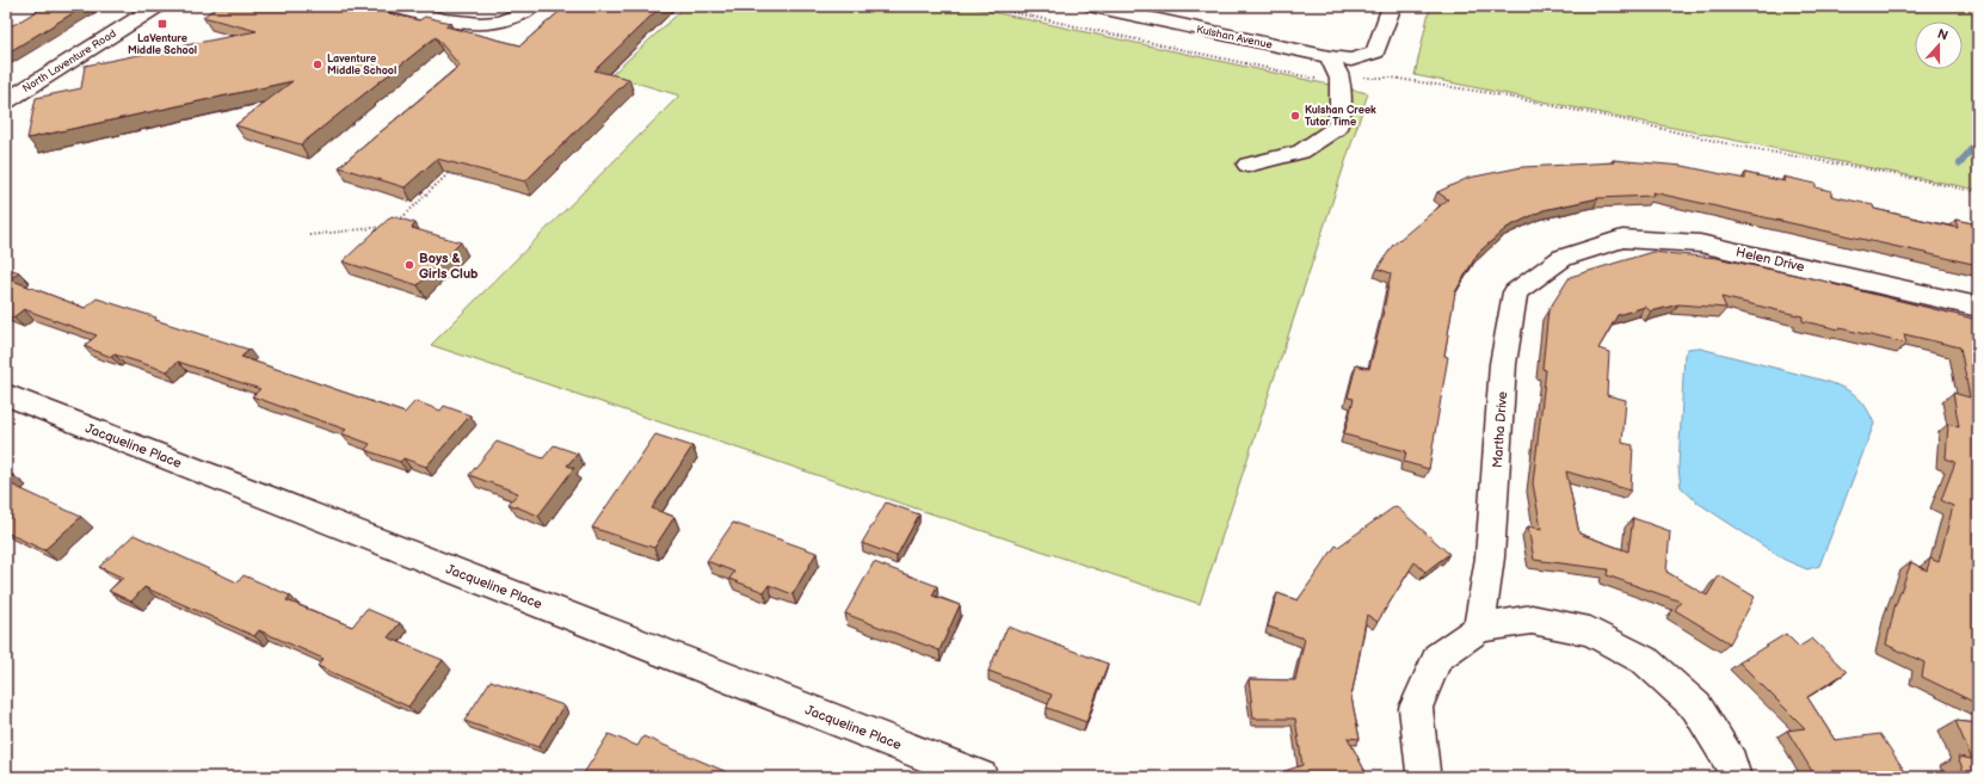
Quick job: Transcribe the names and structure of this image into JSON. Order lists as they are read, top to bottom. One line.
{"streets":{"street":["Kulshan Avenue","North Laventure Road","Helen Drive","Martha Drive","Jacqueline Place"]},"crossings":[["Helen Drive","Martha Drive"]],"places":{"transit":["LaVenture Middle School"],"other":["Laventure Middle School","Kulshan Creek Tutor Time","Boys & Girls Club"]},"north":"top"}
